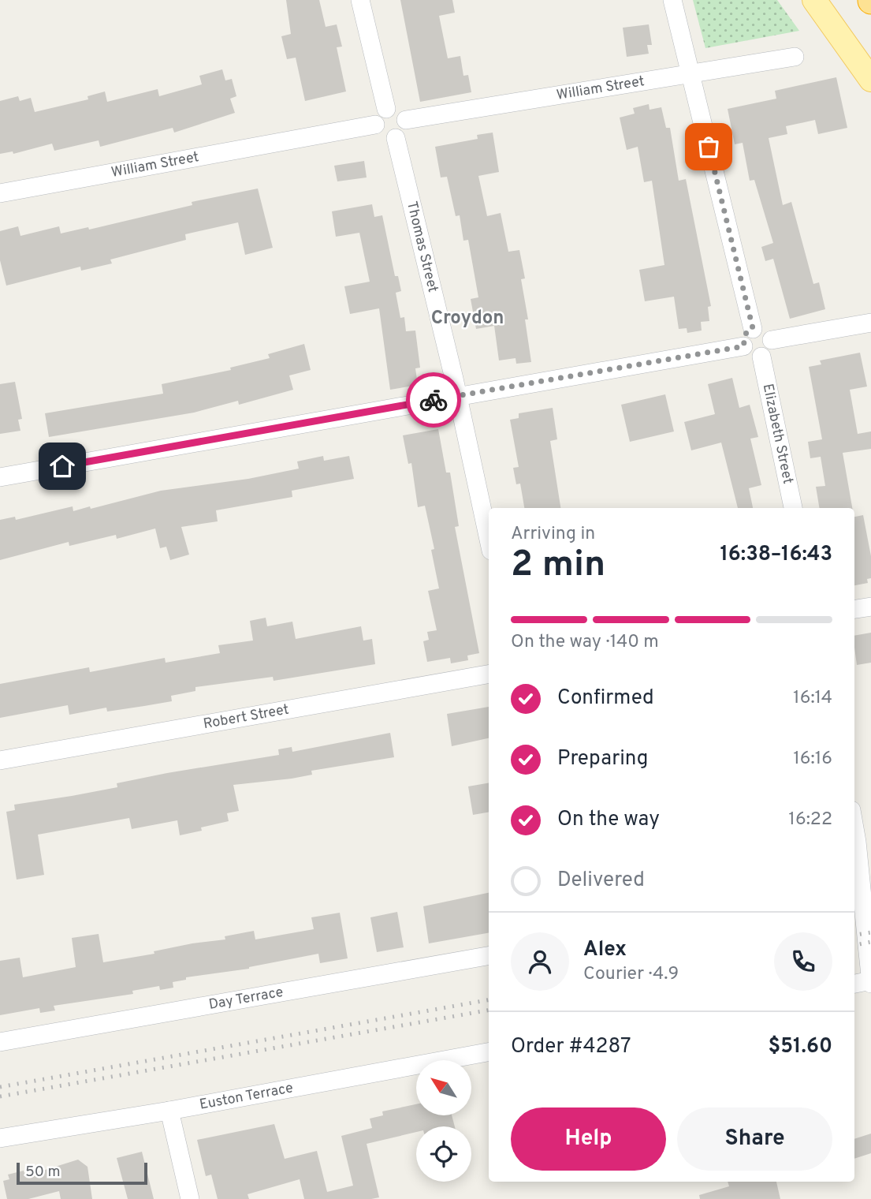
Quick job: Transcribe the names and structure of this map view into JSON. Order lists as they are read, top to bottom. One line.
{"streets":{"street":["William Street","Thomas Street","Elizabeth Street","Robert Street","Day Terrace","Euston Terrace"]},"crossings":[["William Street","Thomas Street"]],"districts":["Croydon"],"scale_bar":"50 m","north":"top left","page":{"heading":["2 min","Arriving in","16:38–16:43"],"panel":["Alex","Courier · 4.9","Order #4287","$51.60"],"bar":"On the way · 140 m","list":[["Confirmed","16:14"],["Preparing","16:16"],["On the way","16:22"],"Delivered"],"buttons":["Help","Share"],"scale":"50 m"}}
